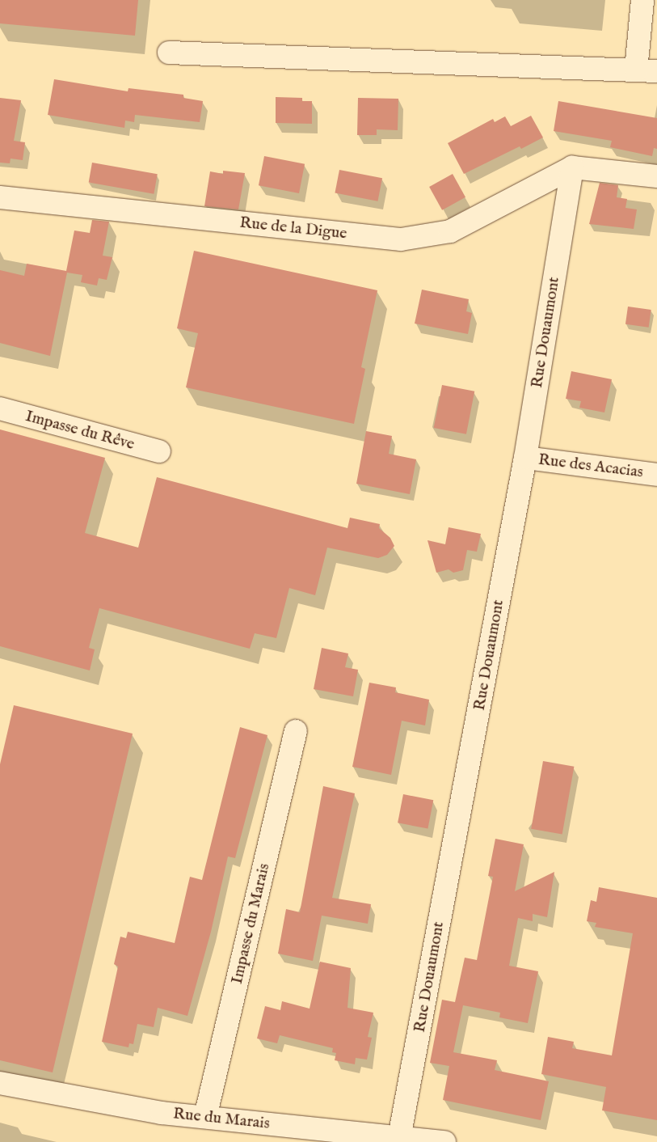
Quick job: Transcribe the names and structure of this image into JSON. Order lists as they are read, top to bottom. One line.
{"streets":{"street":["Rue de la Digue","Rue Douaumont","Impasse du Rêve","Rue des Acacias","Impasse du Marais","Rue du Marais"]},"crossings":[["Rue de la Digue","Rue Douaumont"],["Rue Douaumont","Rue des Acacias"],["Rue Douaumont","Rue du Marais"],["Impasse du Marais","Rue du Marais"]]}
